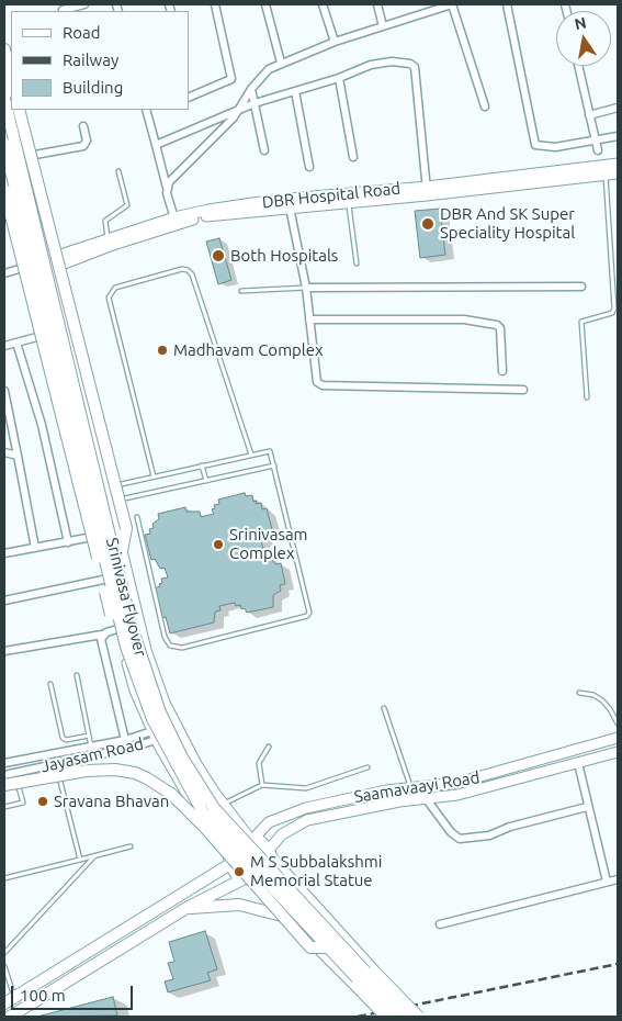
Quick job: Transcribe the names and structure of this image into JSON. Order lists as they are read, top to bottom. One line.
{"streets":{"main road":["Srinivasa Flyover"],"street":["DBR Hospital Road","Jayasam Road","Saamavaayi Road"]},"places":["DBR And SK Super Speciality Hospital","Both Hospitals","Madhavam Complex","Srinivasam Complex","Sravana Bhavan","M S Subbalakshmi Memorial Statue"],"legend":["Road","Railway","Building"],"scale_bar":"100 m","north":"top"}
